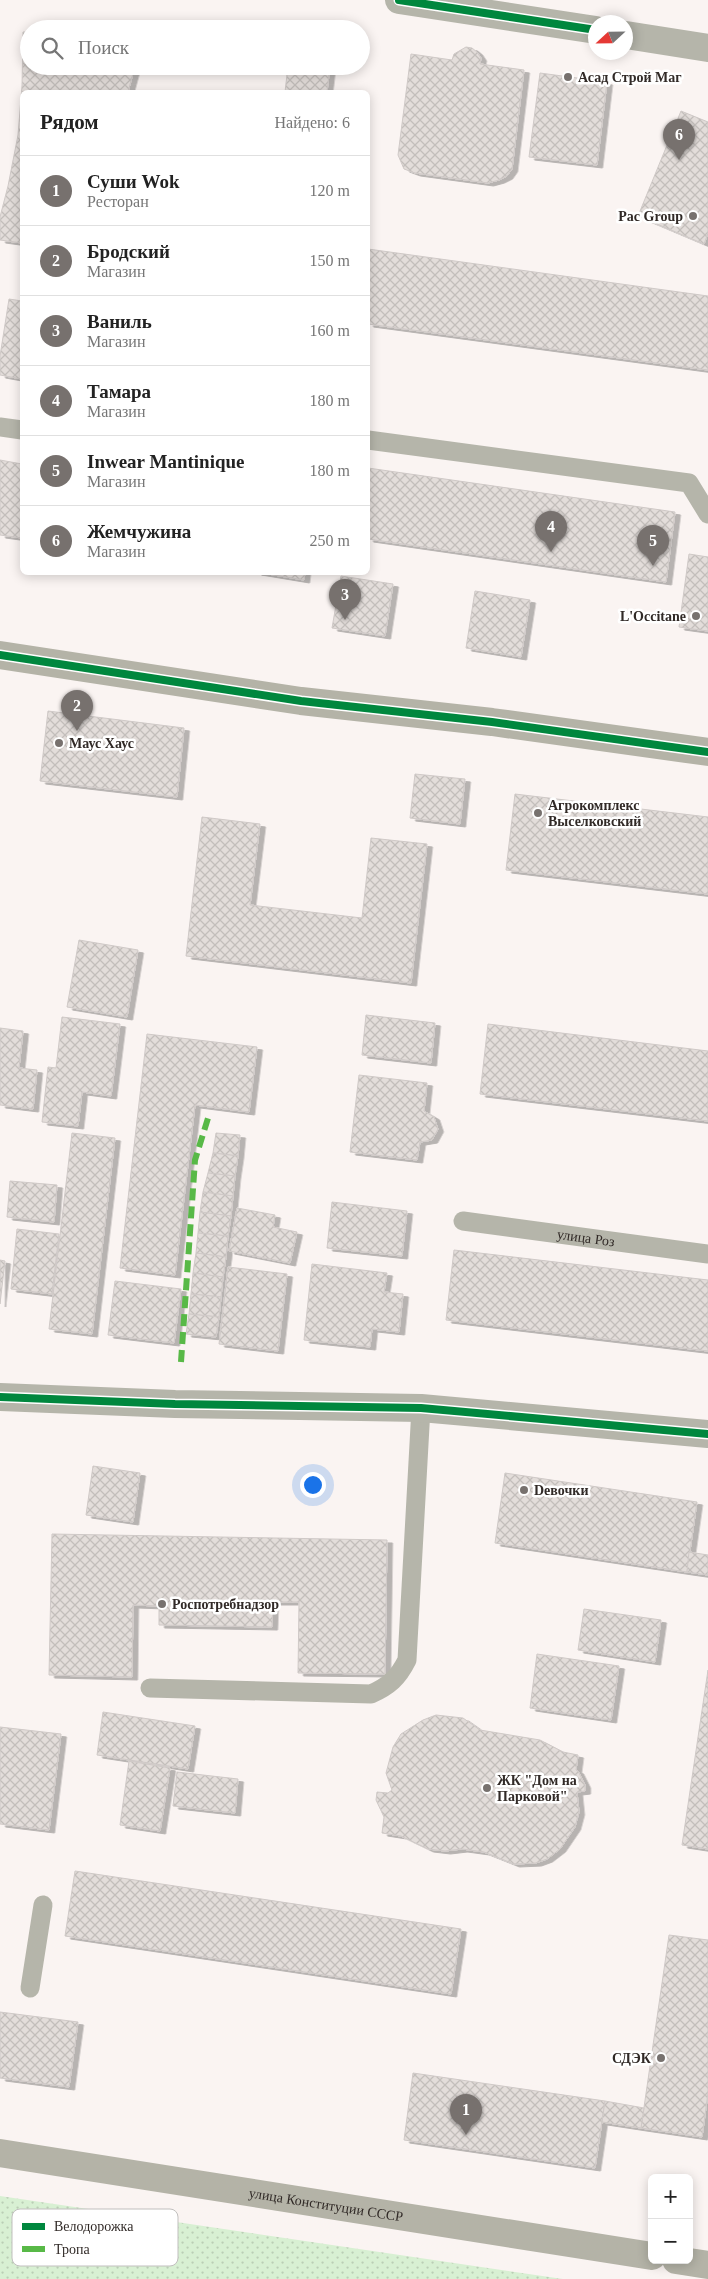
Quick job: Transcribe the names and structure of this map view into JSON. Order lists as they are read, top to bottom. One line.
{"streets":{"street":["улица Конституции СССР"],"lane":["улица Роз"]},"places":["Асад Строй Маг","Pac Group","L'Occitane","Маус Хаус","Агрокомплекс Выселковский","Dевочки","Роспотребнадзор","ЖК \"Дом на Парковой\"","СДЭК"],"legend":["Велодорожка","Тропа"],"north":"left","page":{"search":"Поиск","heading":["Рядом","Найдено: 6"],"pins":["6","4","5","3","2","1"],"list":[{"mark":"1","name":"Суши Wok","note":"Ресторан","value":"120 m"},{"mark":"2","name":"Бродский","note":"Магазин","value":"150 m"},{"mark":"3","name":"Ваниль","note":"Магазин","value":"160 m"},{"mark":"4","name":"Тамара","note":"Магазин","value":"180 m"},{"mark":"5","name":"Inwear Mantinique","note":"Магазин","value":"180 m"},{"mark":"6","name":"Жемчужина","note":"Магазин","value":"250 m"}],"map_buttons":["+","−"]}}
